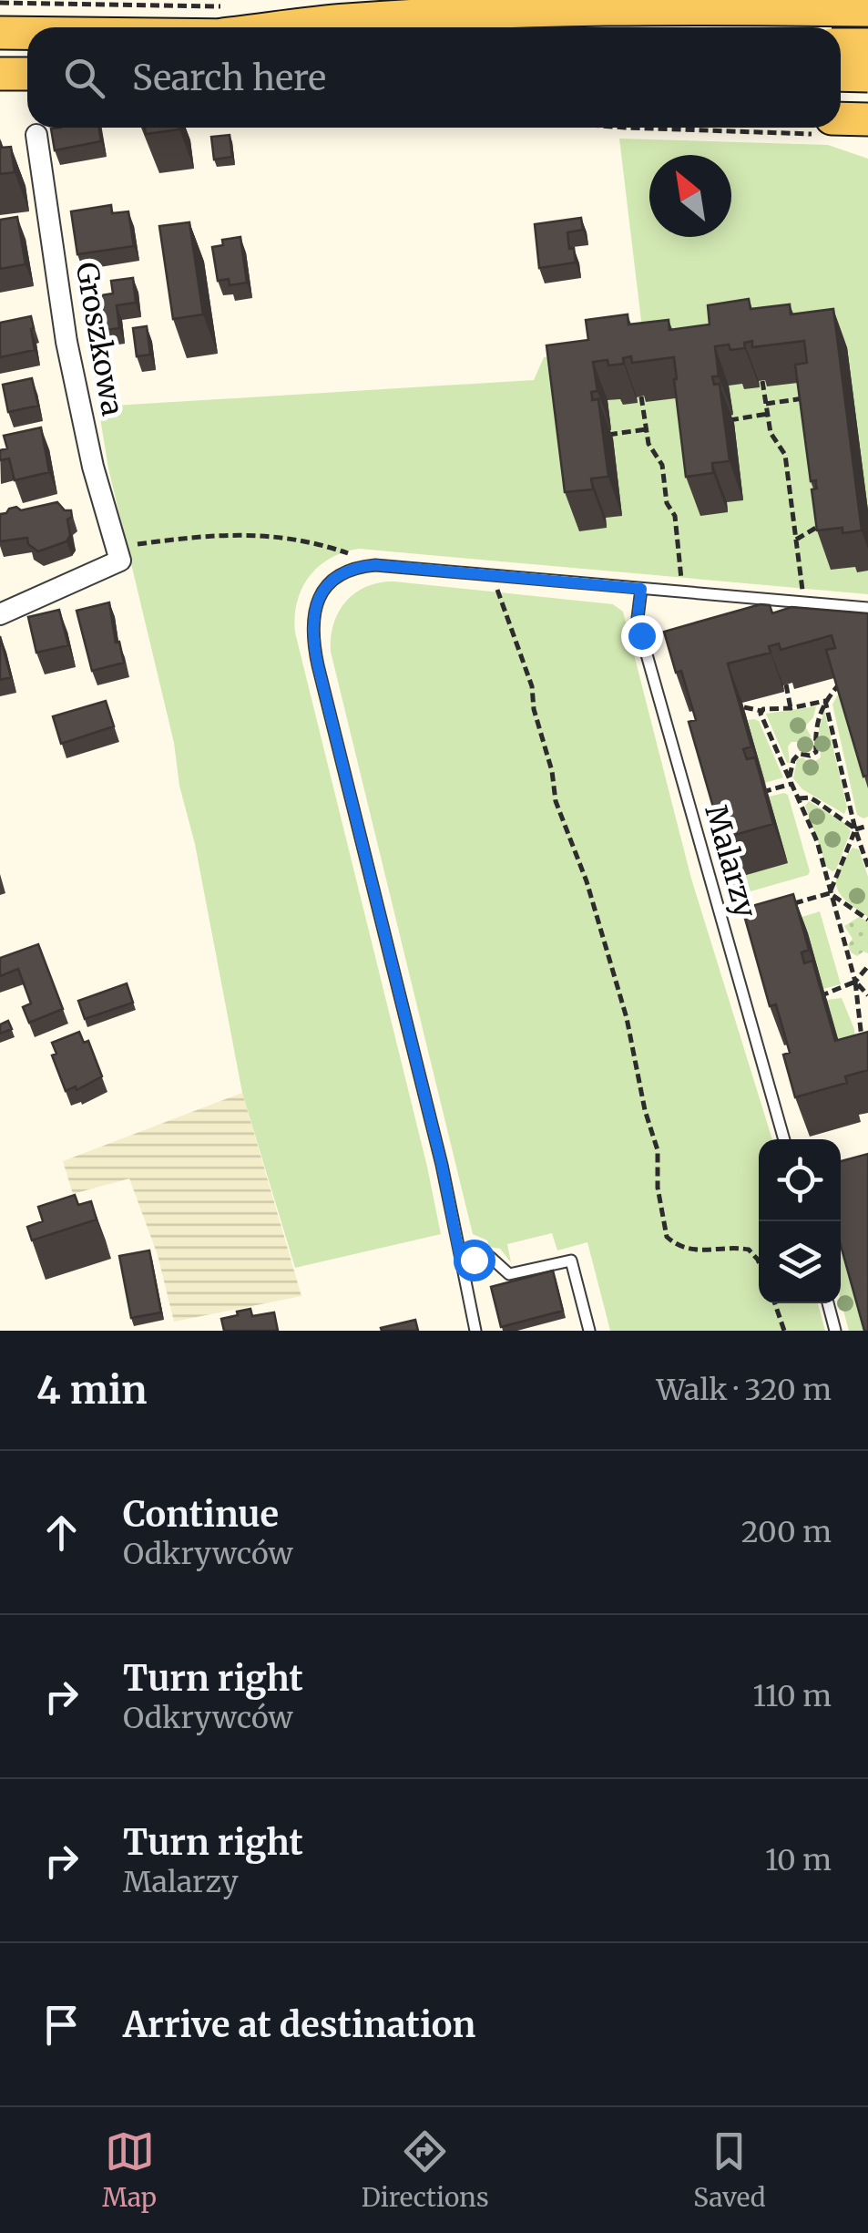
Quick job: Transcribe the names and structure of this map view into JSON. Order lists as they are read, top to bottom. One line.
{"streets":{"street":["Groszkowa"],"lane":["Malarzy"]},"north":"top left","page":{"search":"Search here","heading":["4 min","Walk · 320 m"],"list":[["Continue","Odkrywców","200 m"],["Turn right","Odkrywców","110 m"],["Turn right","Malarzy","10 m"],"Arrive at destination"],"nav":["Map","Directions","Saved"]}}
